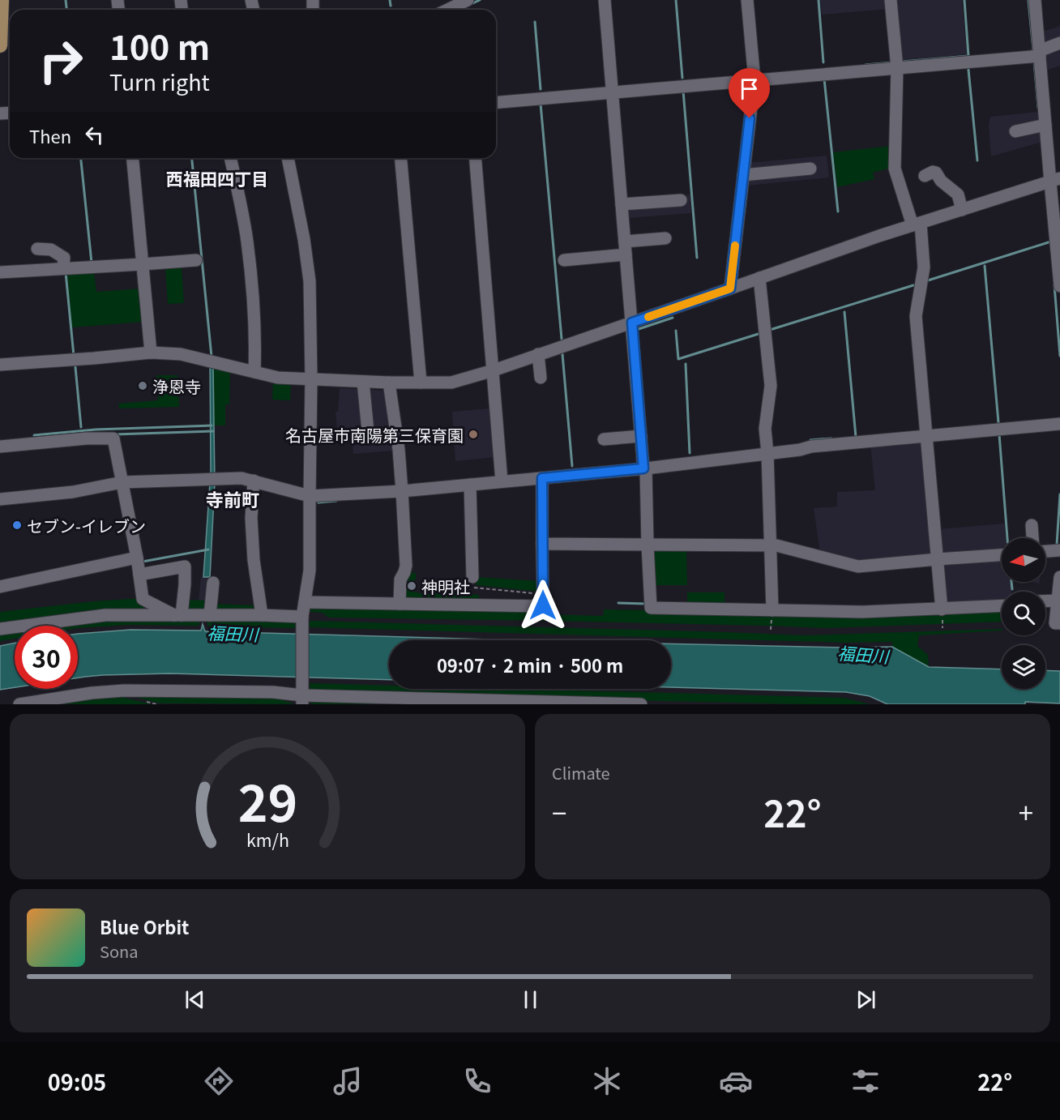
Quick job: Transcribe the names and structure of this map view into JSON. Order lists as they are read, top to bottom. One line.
{"districts":["西福田四丁目","寺前町"],"water":["福田川"],"places":["浄恩寺","名古屋市南陽第三保育園","セブン-イレブン","神明社"],"north":"left","page":{"turn":["100 m","Turn right"],"then":"Then","limit":"30","trip":"09:07 · 2 min · 500 m","tile":"Climate","heat":["−","22°","+"],"song":["Blue Orbit","Sona"],"tabs":["09:05","22°"],"gauge":["29","km/h"]}}
